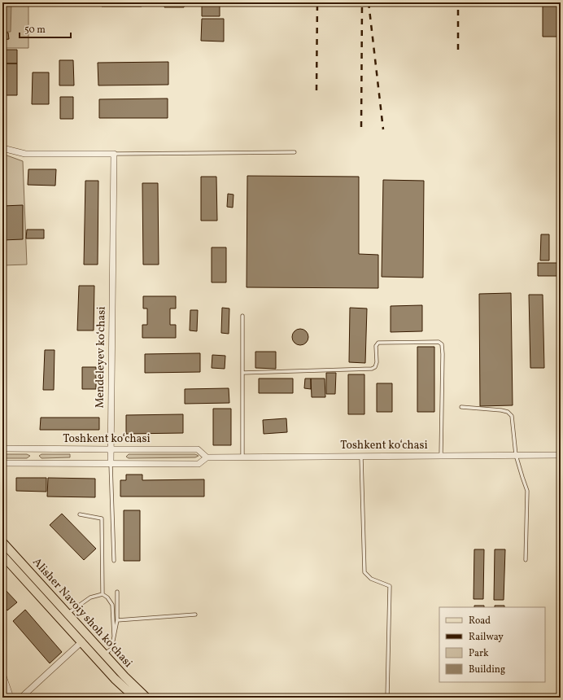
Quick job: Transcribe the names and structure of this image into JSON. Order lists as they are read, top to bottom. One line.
{"streets":{"main road":["Alisher Navoiy shoh koʻchasi"],"street":["Mendeleyev ko‘chasi","Toshkent ko‘chasi"]},"crossings":[["Mendeleyev ko‘chasi","Toshkent ko‘chasi"]],"legend":["Road","Railway","Park","Building"],"scale_bar":"50 m"}
